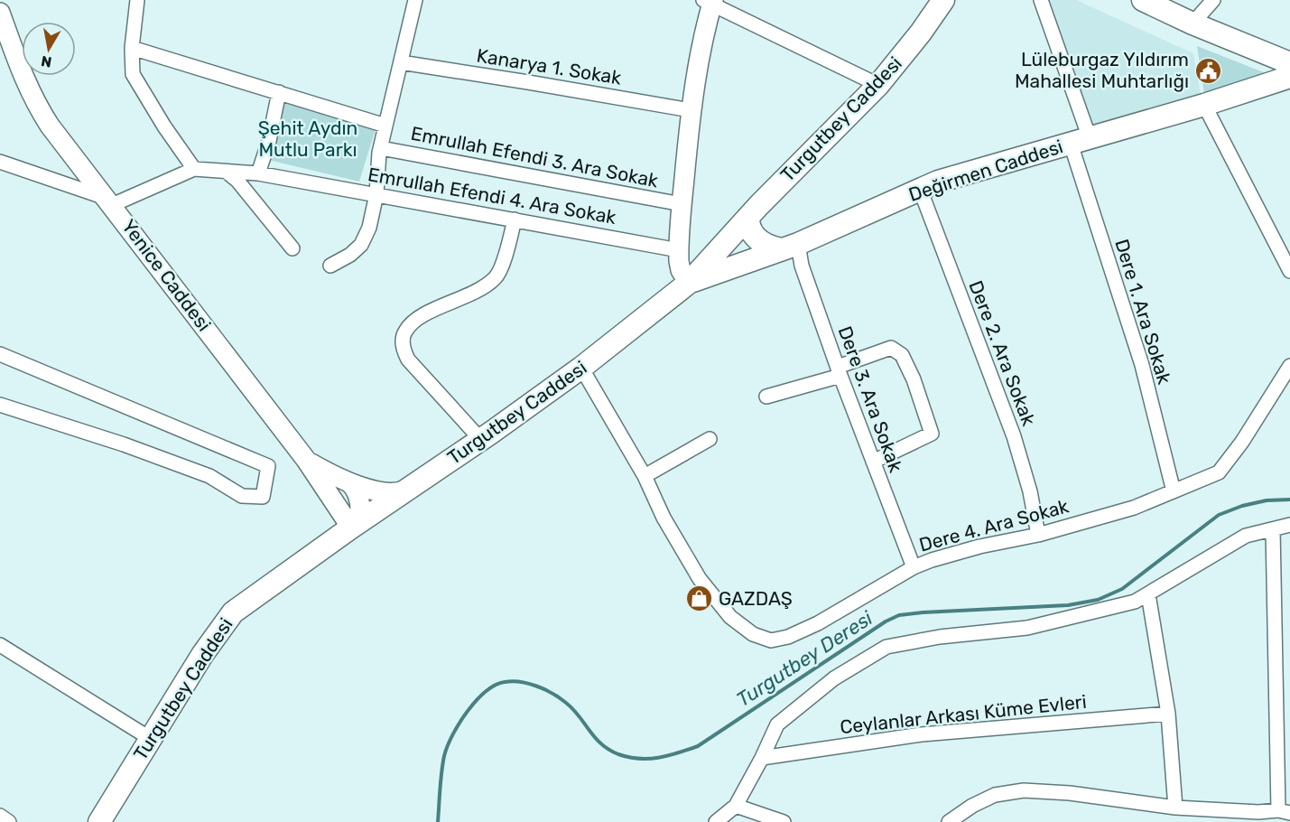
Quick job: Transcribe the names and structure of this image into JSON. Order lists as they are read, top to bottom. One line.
{"streets":{"main road":["Turgutbey Caddesi","Değirmen Caddesi"],"street":["Kanarya 1. Sokak","Emrullah Efendi 3. Ara Sokak","Emrullah Efendi 4. Ara Sokak","Yenice Caddesi","Dere 1. Ara Sokak","Dere 2. Ara Sokak","Dere 3. Ara Sokak","Dere 4. Ara Sokak","Ceylanlar Arkası Küme Evleri"]},"crossings":[["Turgutbey Caddesi","Değirmen Caddesi"],["Turgutbey Caddesi","Yenice Caddesi"],["Turgutbey Caddesi","Dere 4. Ara Sokak"],["Değirmen Caddesi","Dere 1. Ara Sokak"],["Değirmen Caddesi","Dere 2. Ara Sokak"],["Değirmen Caddesi","Dere 3. Ara Sokak"],["Emrullah Efendi 4. Ara Sokak","Yenice Caddesi"],["Dere 1. Ara Sokak","Dere 4. Ara Sokak"],["Dere 2. Ara Sokak","Dere 4. Ara Sokak"],["Dere 3. Ara Sokak","Dere 4. Ara Sokak"]],"water":["Turgutbey Deresi"],"parks":["Şehit Aydın Mutlu Parkı"],"places":{"public building":["Lüleburgaz Yıldırım Mahallesi Muhtarlığı"],"shop":["GAZDAŞ"]},"north":"bottom"}
